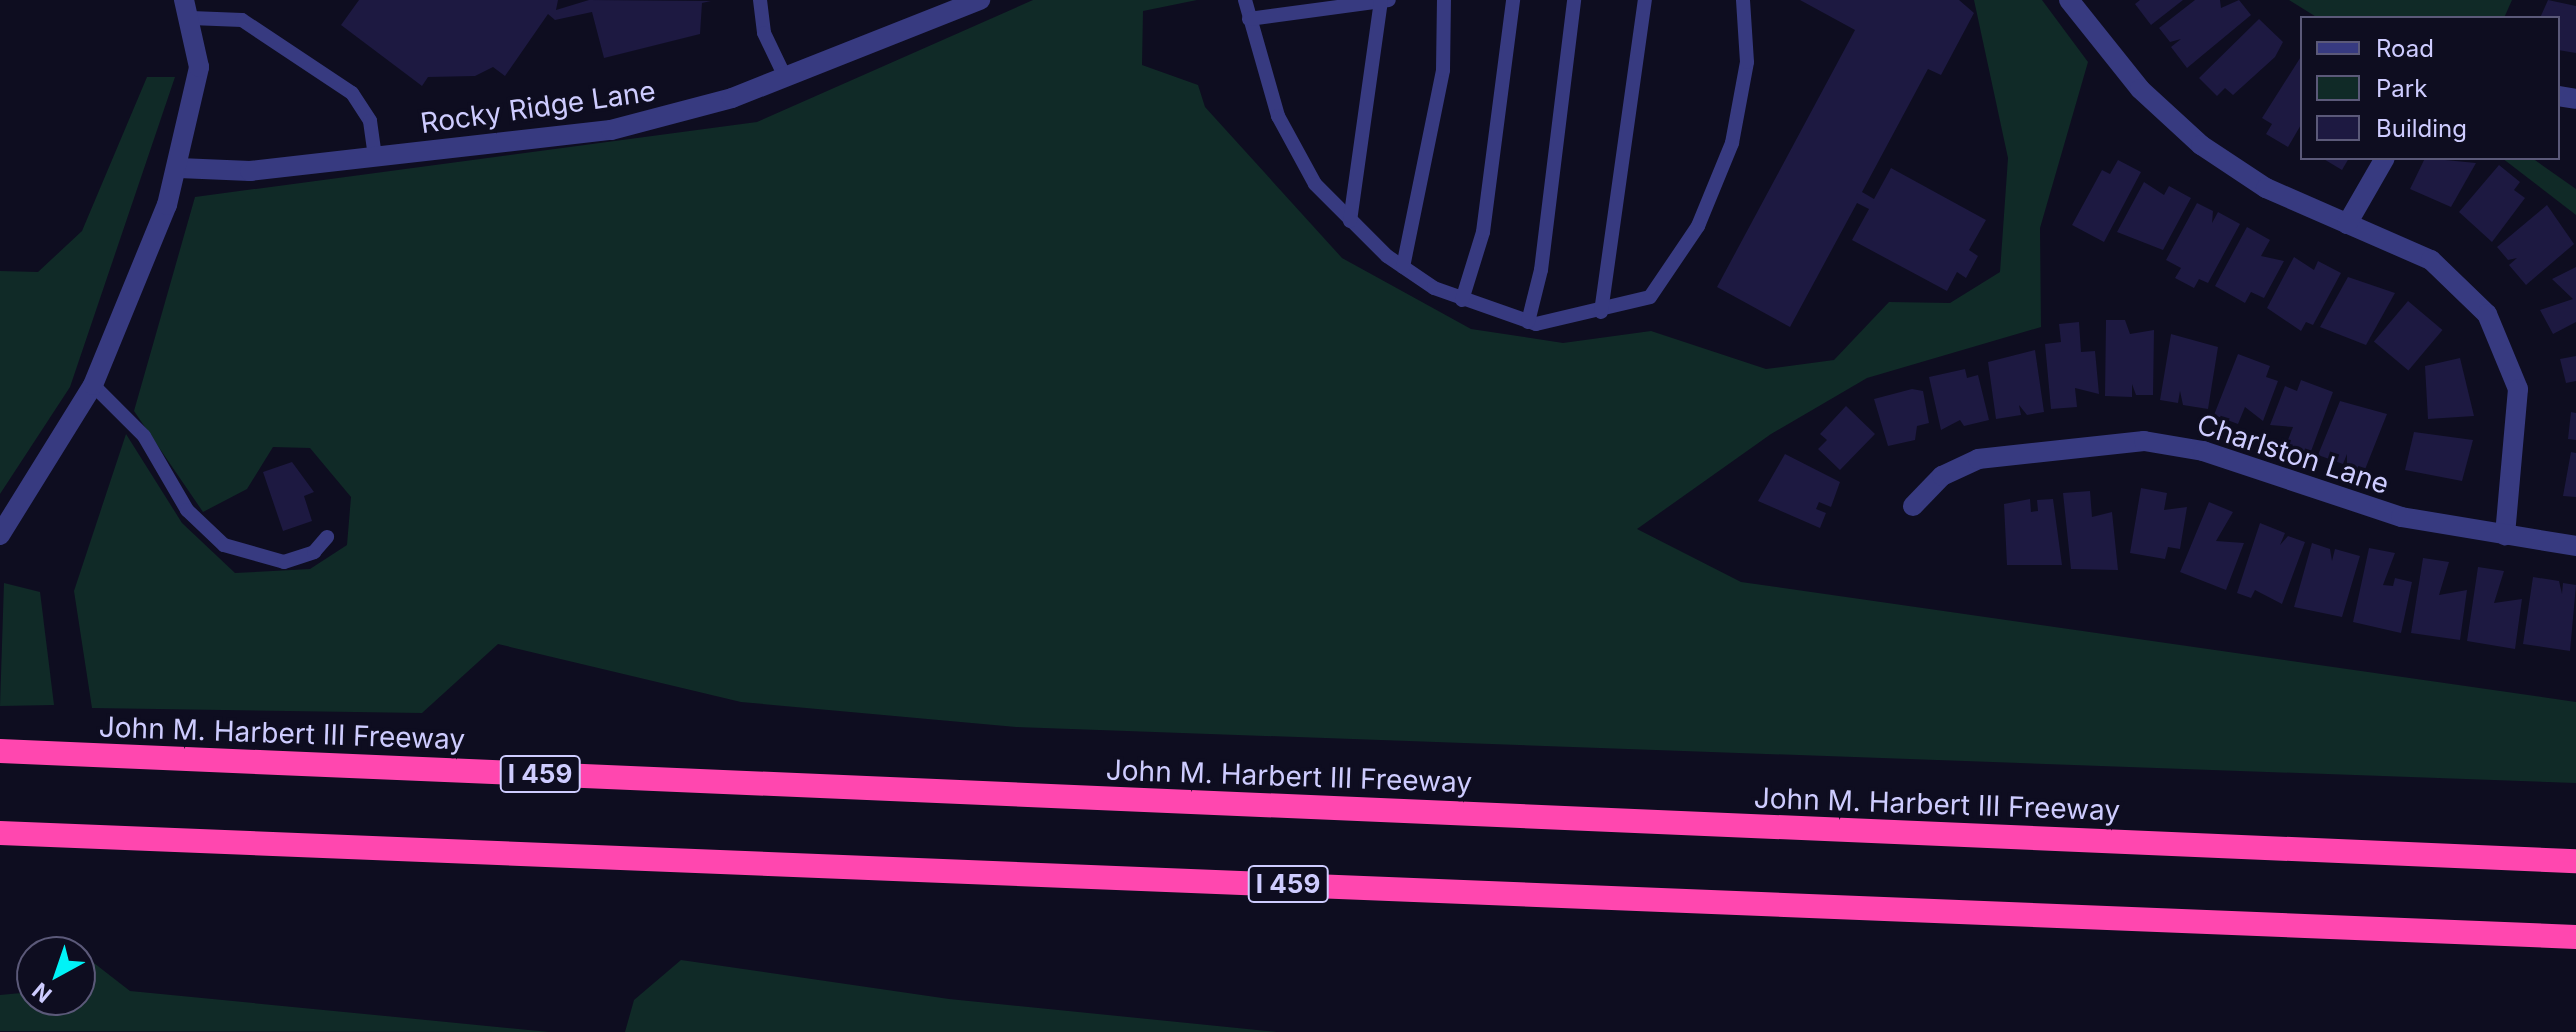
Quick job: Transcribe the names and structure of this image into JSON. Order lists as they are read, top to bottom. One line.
{"streets":{"highway":["John M. Harbert III Freeway","I 459"],"street":["Rocky Ridge Lane","Charlston Lane"]},"legend":["Road","Park","Building"],"north":"bottom left"}
